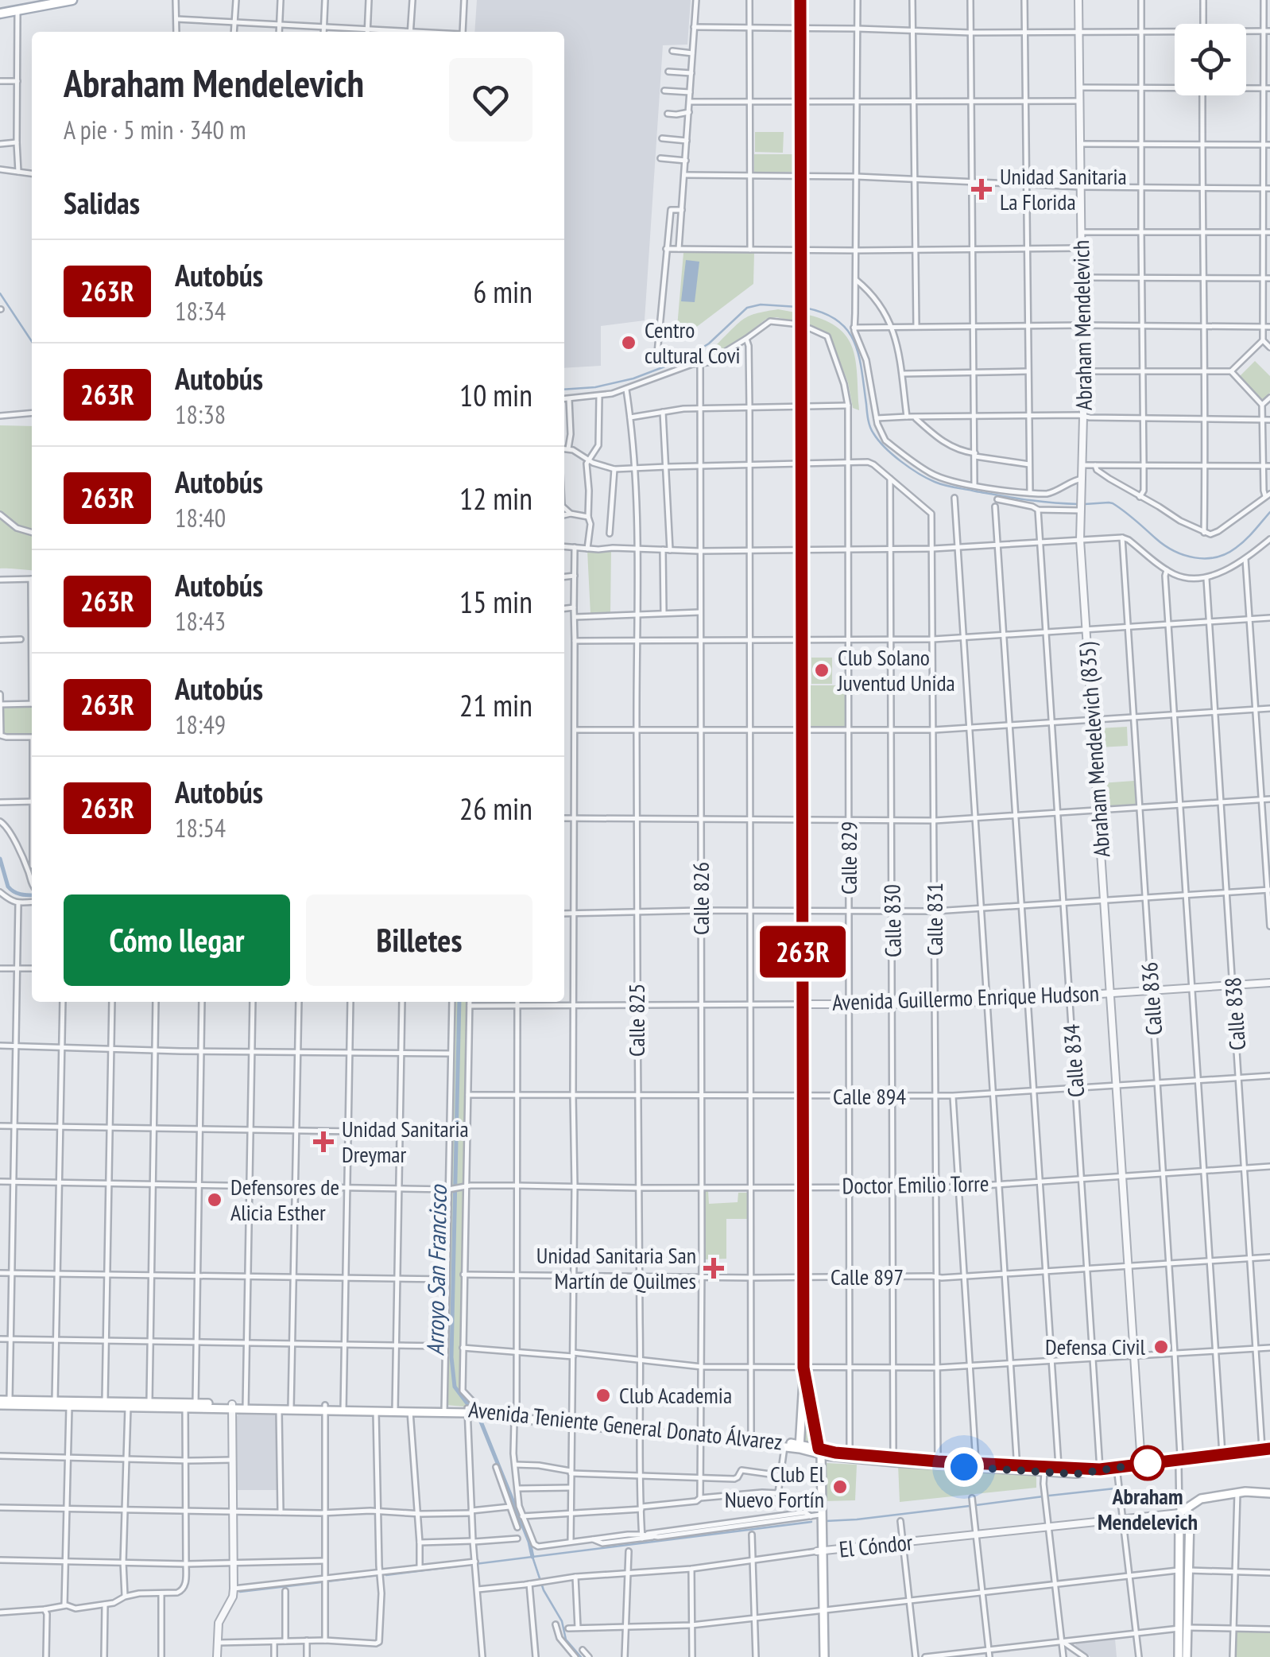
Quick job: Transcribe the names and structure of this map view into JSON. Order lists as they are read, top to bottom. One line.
{"streets":{"main road":["Avenida Teniente General Donato Álvarez","El Cóndor"],"street":["Abraham Mendelevich","Abraham Mendelevich (835)","Calle 829","Calle 826","Calle 831","Calle 830","Avenida Guillermo Enrique Hudson","Calle 836","Calle 838","Calle 825","Calle 834","Calle 894","Doctor Emilio Torre","Calle 897"]},"crossings":[["Abraham Mendelevich","Abraham Mendelevich (835)"],["Abraham Mendelevich (835)","Avenida Guillermo Enrique Hudson"],["Calle 829","Avenida Guillermo Enrique Hudson"],["Calle 829","Calle 894"],["Calle 829","Doctor Emilio Torre"],["Calle 829","Calle 897"],["Calle 829","Avenida Teniente General Donato Álvarez"],["Calle 826","Avenida Guillermo Enrique Hudson"],["Calle 826","Calle 894"],["Calle 826","Doctor Emilio Torre"],["Calle 826","Calle 897"],["Calle 826","Avenida Teniente General Donato Álvarez"],["Calle 831","Calle 830"],["Calle 831","Avenida Guillermo Enrique Hudson"],["Calle 831","Calle 894"],["Calle 831","Doctor Emilio Torre"],["Calle 831","Calle 897"],["Calle 831","Avenida Teniente General Donato Álvarez"],["Calle 830","Avenida Guillermo Enrique Hudson"],["Calle 830","Calle 894"],["Calle 830","Doctor Emilio Torre"],["Calle 830","Calle 897"],["Calle 830","Avenida Teniente General Donato Álvarez"],["Avenida Guillermo Enrique Hudson","Calle 836"],["Avenida Guillermo Enrique Hudson","Calle 838"],["Avenida Guillermo Enrique Hudson","Calle 825"],["Avenida Guillermo Enrique Hudson","Calle 834"],["Calle 836","Calle 894"],["Calle 836","Doctor Emilio Torre"],["Calle 836","Calle 897"],["Calle 836","Avenida Teniente General Donato Álvarez"],["Calle 836","El Cóndor"],["Calle 838","Calle 894"],["Calle 838","Doctor Emilio Torre"],["Calle 838","Calle 897"],["Calle 838","Avenida Teniente General Donato Álvarez"],["Calle 825","Calle 894"],["Calle 825","Doctor Emilio Torre"],["Calle 825","Calle 897"],["Calle 825","Avenida Teniente General Donato Álvarez"],["Calle 834","Calle 894"],["Calle 834","Doctor Emilio Torre"],["Calle 834","Calle 897"],["Calle 834","Avenida Teniente General Donato Álvarez"]],"water":["Arroyo San Francisco"],"places":{"health":["Unidad Sanitaria La Florida","Unidad Sanitaria Dreymar","Unidad Sanitaria San Martín de Quilmes"],"other":["Centro cultural Covi","Club Solano Juventud Unida","Defensores de Alicia Esther","Defensa Civil","Club Academia","Abraham Mendelevich","Club El Nuevo Fortín"]},"lines":["bus line 263R"],"page":{"on_map":"263R","heading":[["Abraham Mendelevich","A pie · 5 min · 340 m"],"Salidas"],"list":[{"mark":"263R","name":"Autobús","note":"18:34","value":"6 min"},{"mark":"263R","name":"Autobús","note":"18:38","value":"10 min"},{"mark":"263R","name":"Autobús","note":"18:40","value":"12 min"},{"mark":"263R","name":"Autobús","note":"18:43","value":"15 min"},{"mark":"263R","name":"Autobús","note":"18:49","value":"21 min"},{"mark":"263R","name":"Autobús","note":"18:54","value":"26 min"}],"buttons":["Cómo llegar","Billetes"]}}
